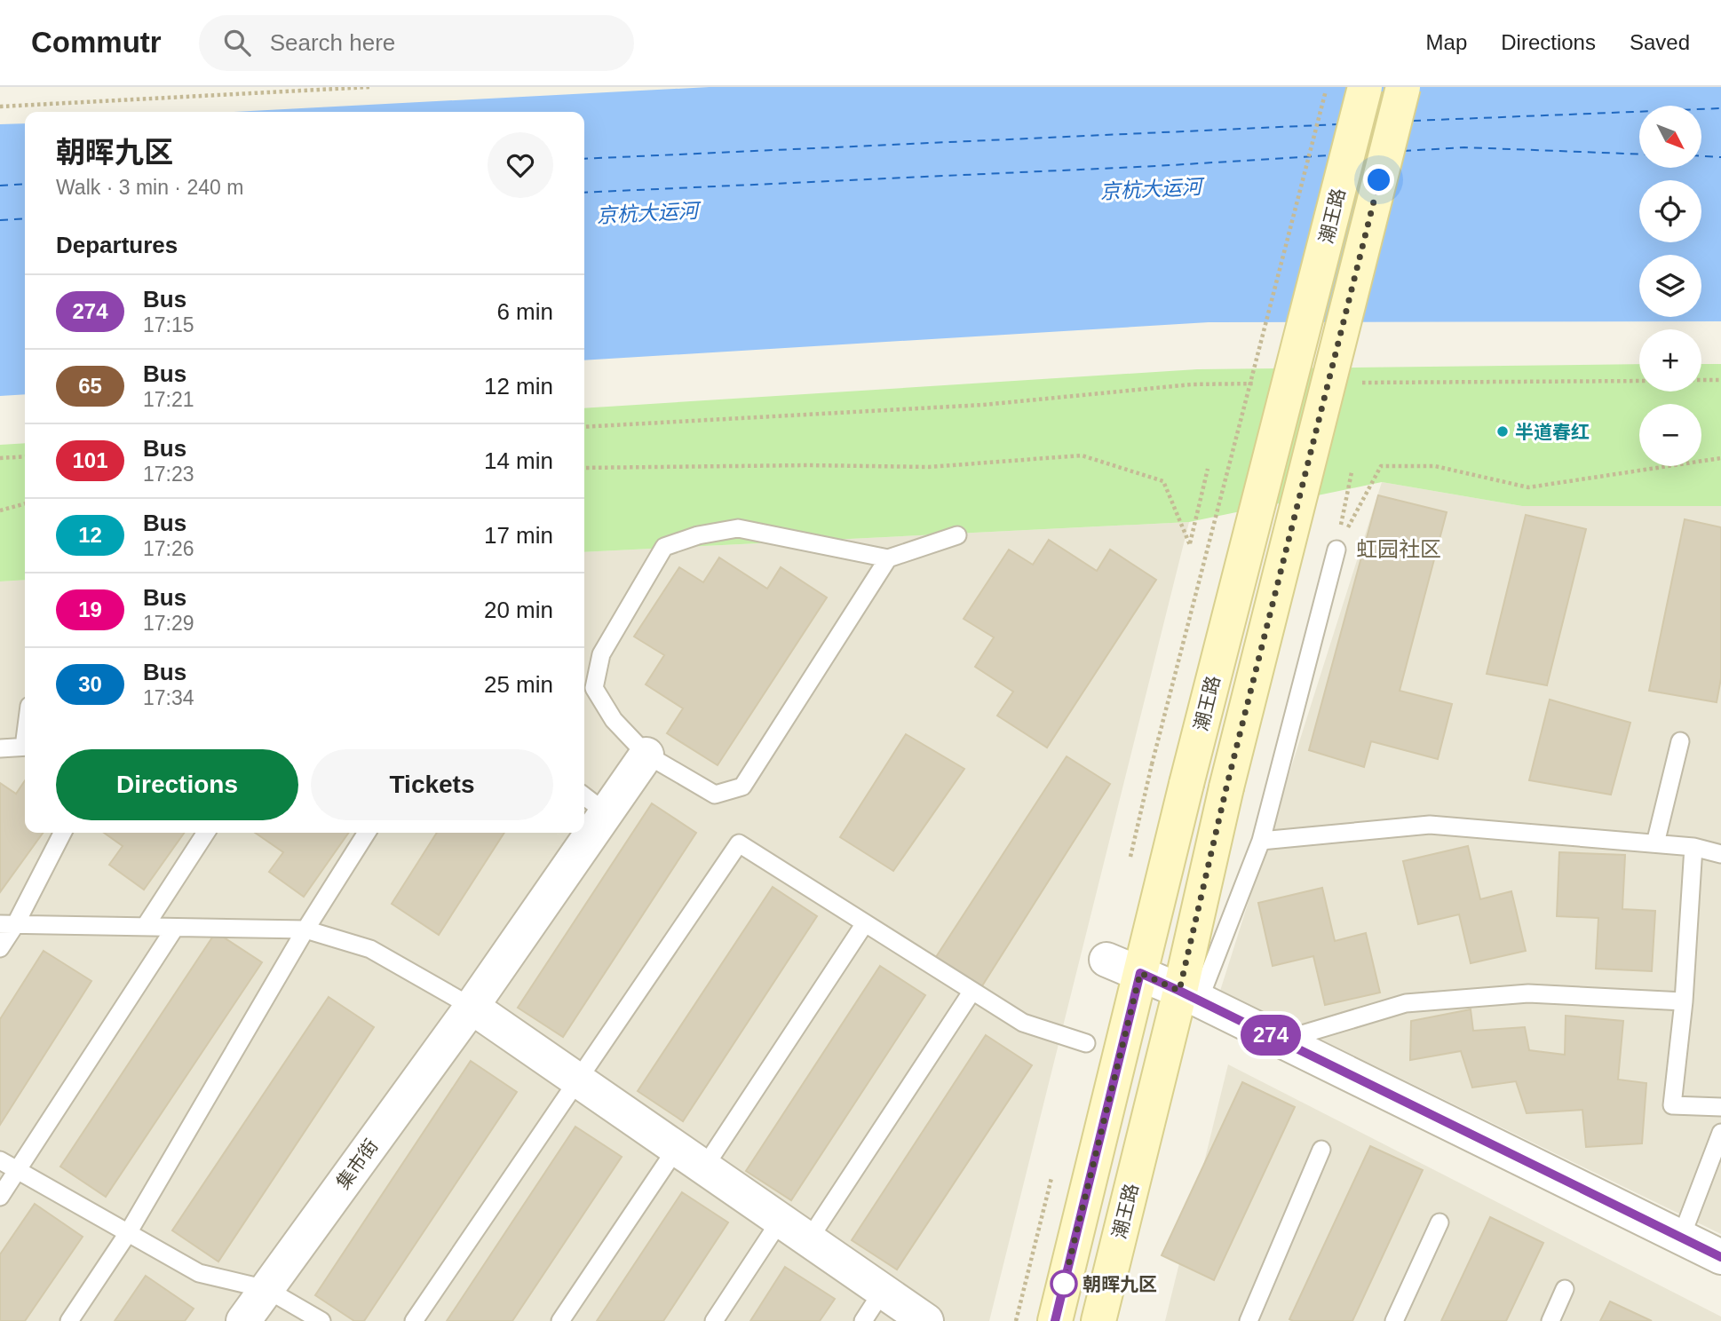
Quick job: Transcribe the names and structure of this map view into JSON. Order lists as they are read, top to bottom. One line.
{"streets":{"main road":["潮王路"],"street":["集市街"]},"districts":["虹园社区"],"water":["京杭大运河"],"places":["半道春红","朝晖九区"],"lines":["bus line 274"],"north":"bottom right","page":{"header":"Commutr","search":"Search here","nav":["Map","Directions","Saved"],"on_map":"274","map_buttons":["+","−"],"heading":[["朝晖九区","Walk · 3 min · 240 m"],"Departures"],"list":[{"mark":"274","name":"Bus","note":"17:15","value":"6 min"},{"mark":"65","name":"Bus","note":"17:21","value":"12 min"},{"mark":"101","name":"Bus","note":"17:23","value":"14 min"},{"mark":"12","name":"Bus","note":"17:26","value":"17 min"},{"mark":"19","name":"Bus","note":"17:29","value":"20 min"},{"mark":"30","name":"Bus","note":"17:34","value":"25 min"}],"buttons":["Directions","Tickets"]}}
